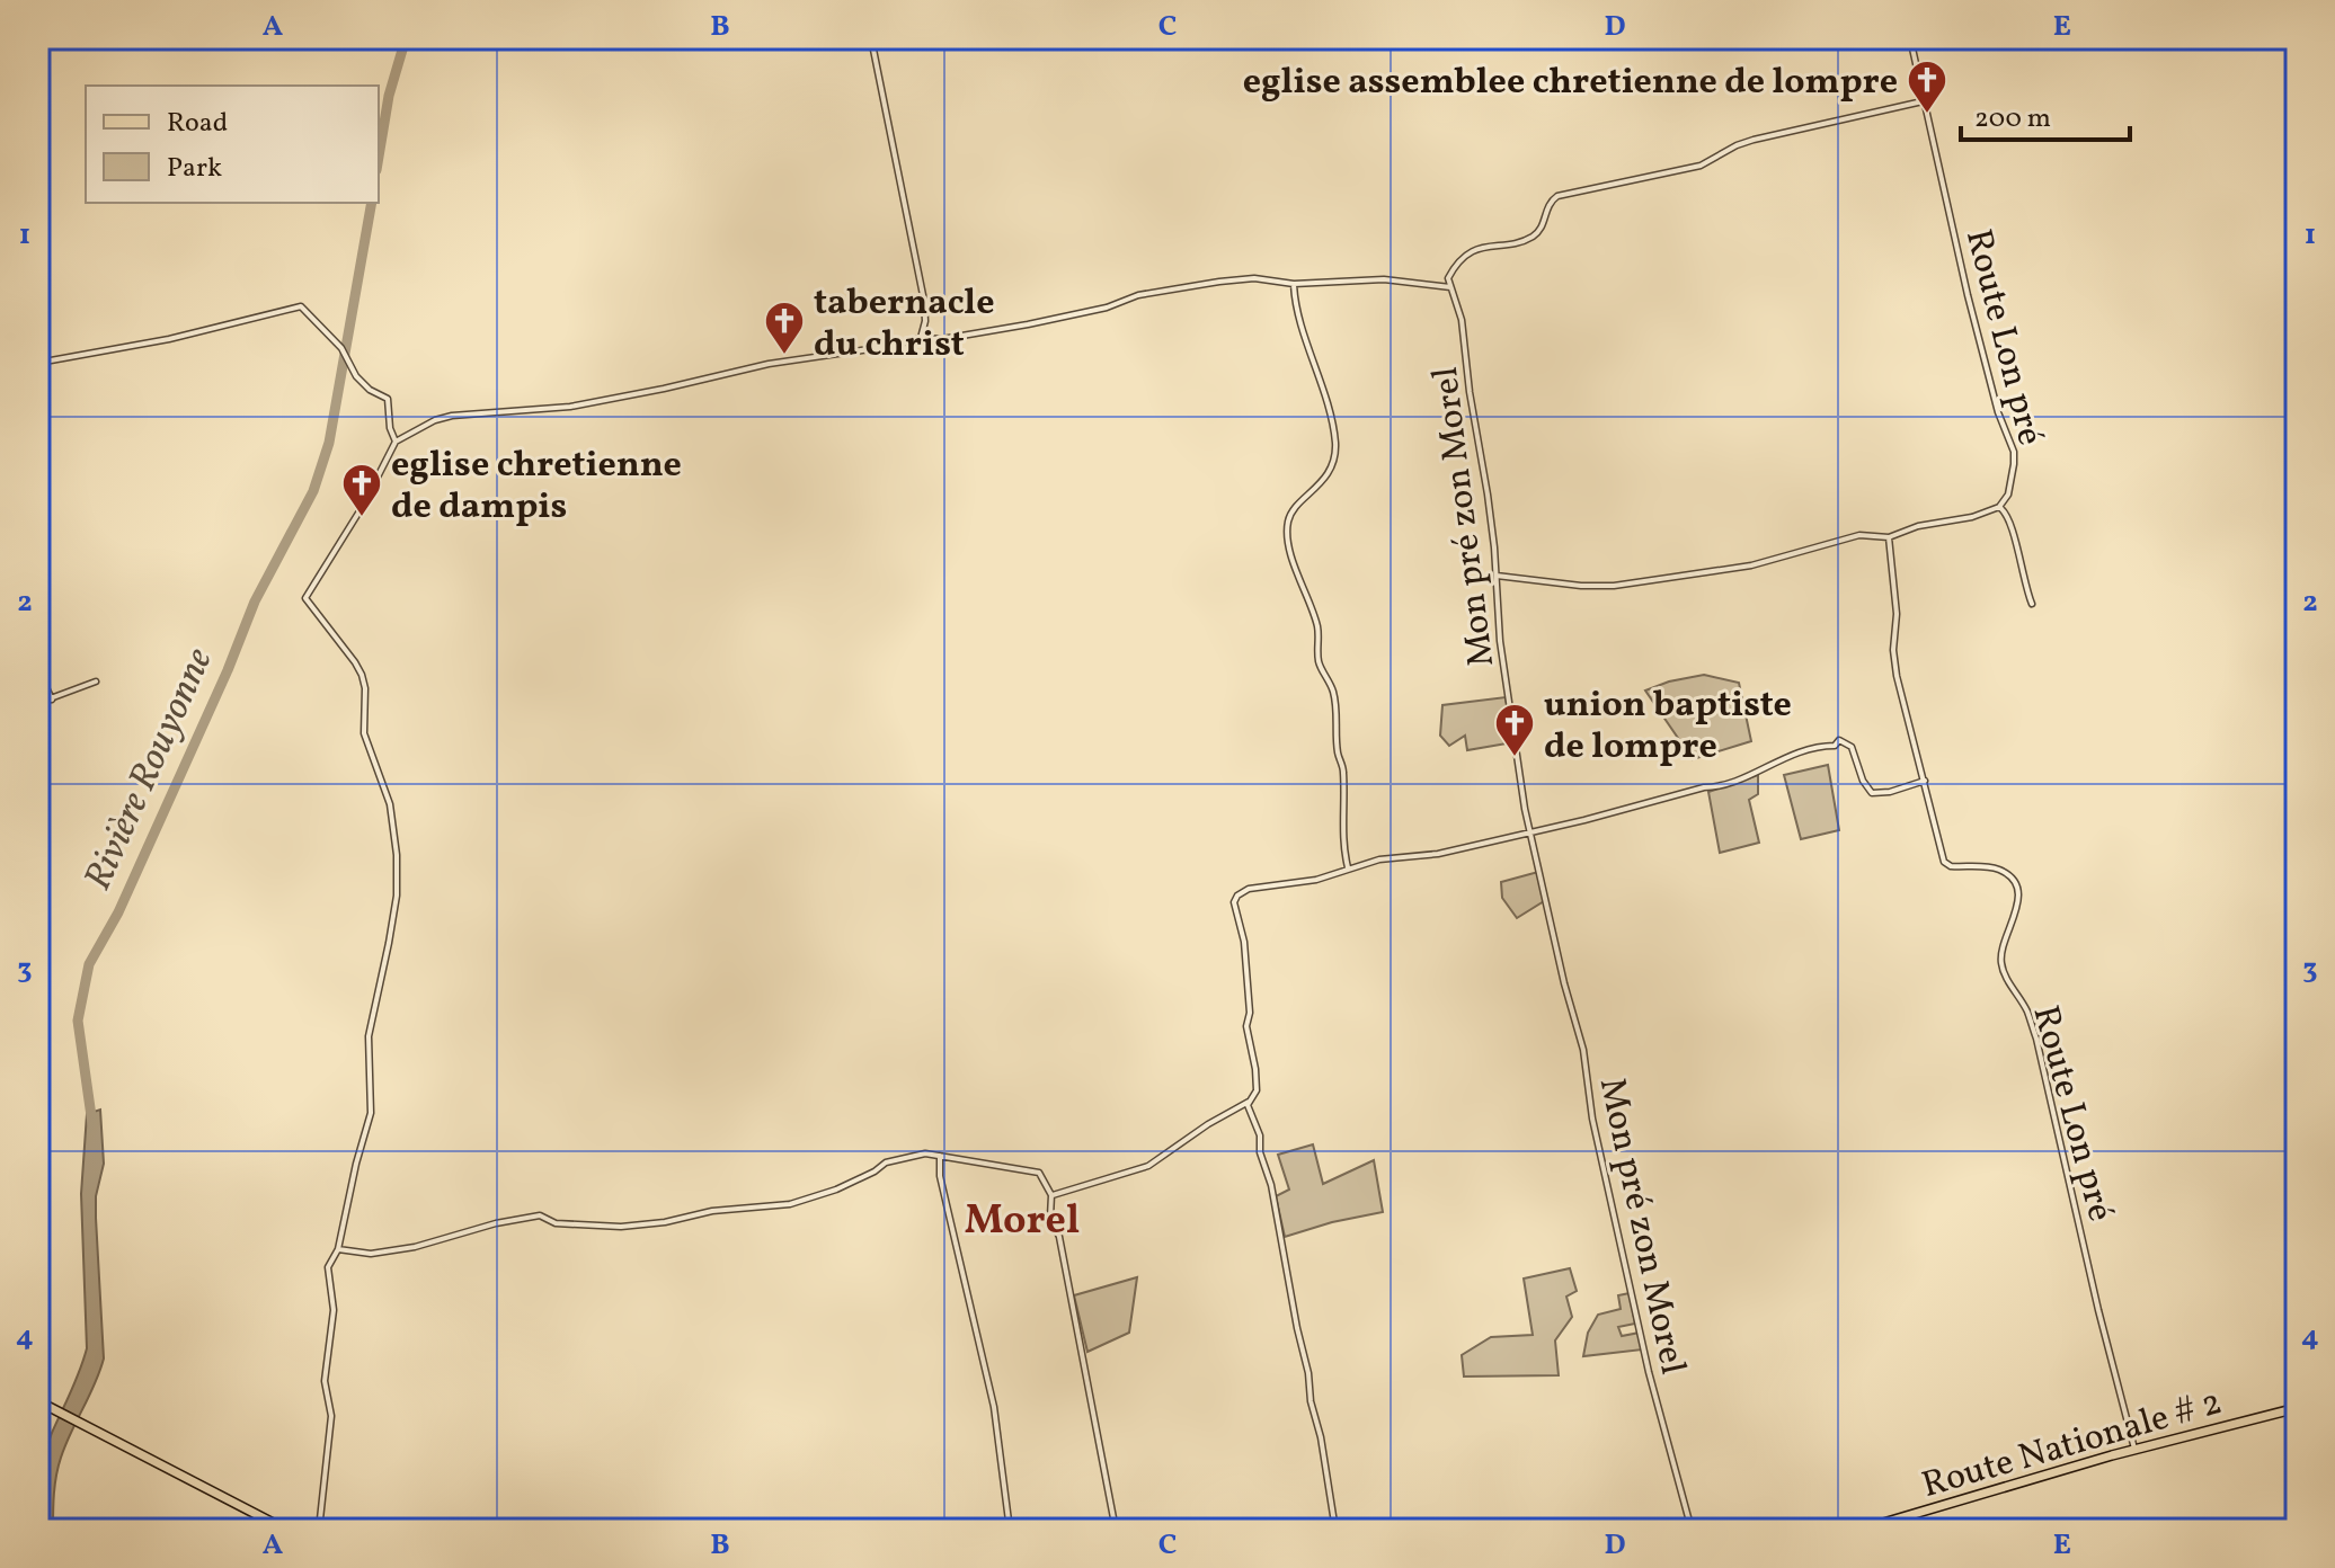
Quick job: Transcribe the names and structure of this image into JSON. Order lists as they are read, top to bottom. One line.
{"streets":{"main road":["Route Nationale # 2"],"street":["Route Lon pré","Mon pré zon Morel"]},"crossings":[["Route Lon pré","Route Nationale # 2"]],"districts":["Morel"],"water":["Rivière Rouyonne"],"places":{"church":["eglise assemblee chretienne de lompre","tabernacle du christ","eglise chretienne de dampis","union baptiste de lompre"]},"legend":["Road","Park"],"scale_bar":"200 m","grid":{"columns":["A","B","C","D","E"],"rows":["1","2","3","4"]}}
